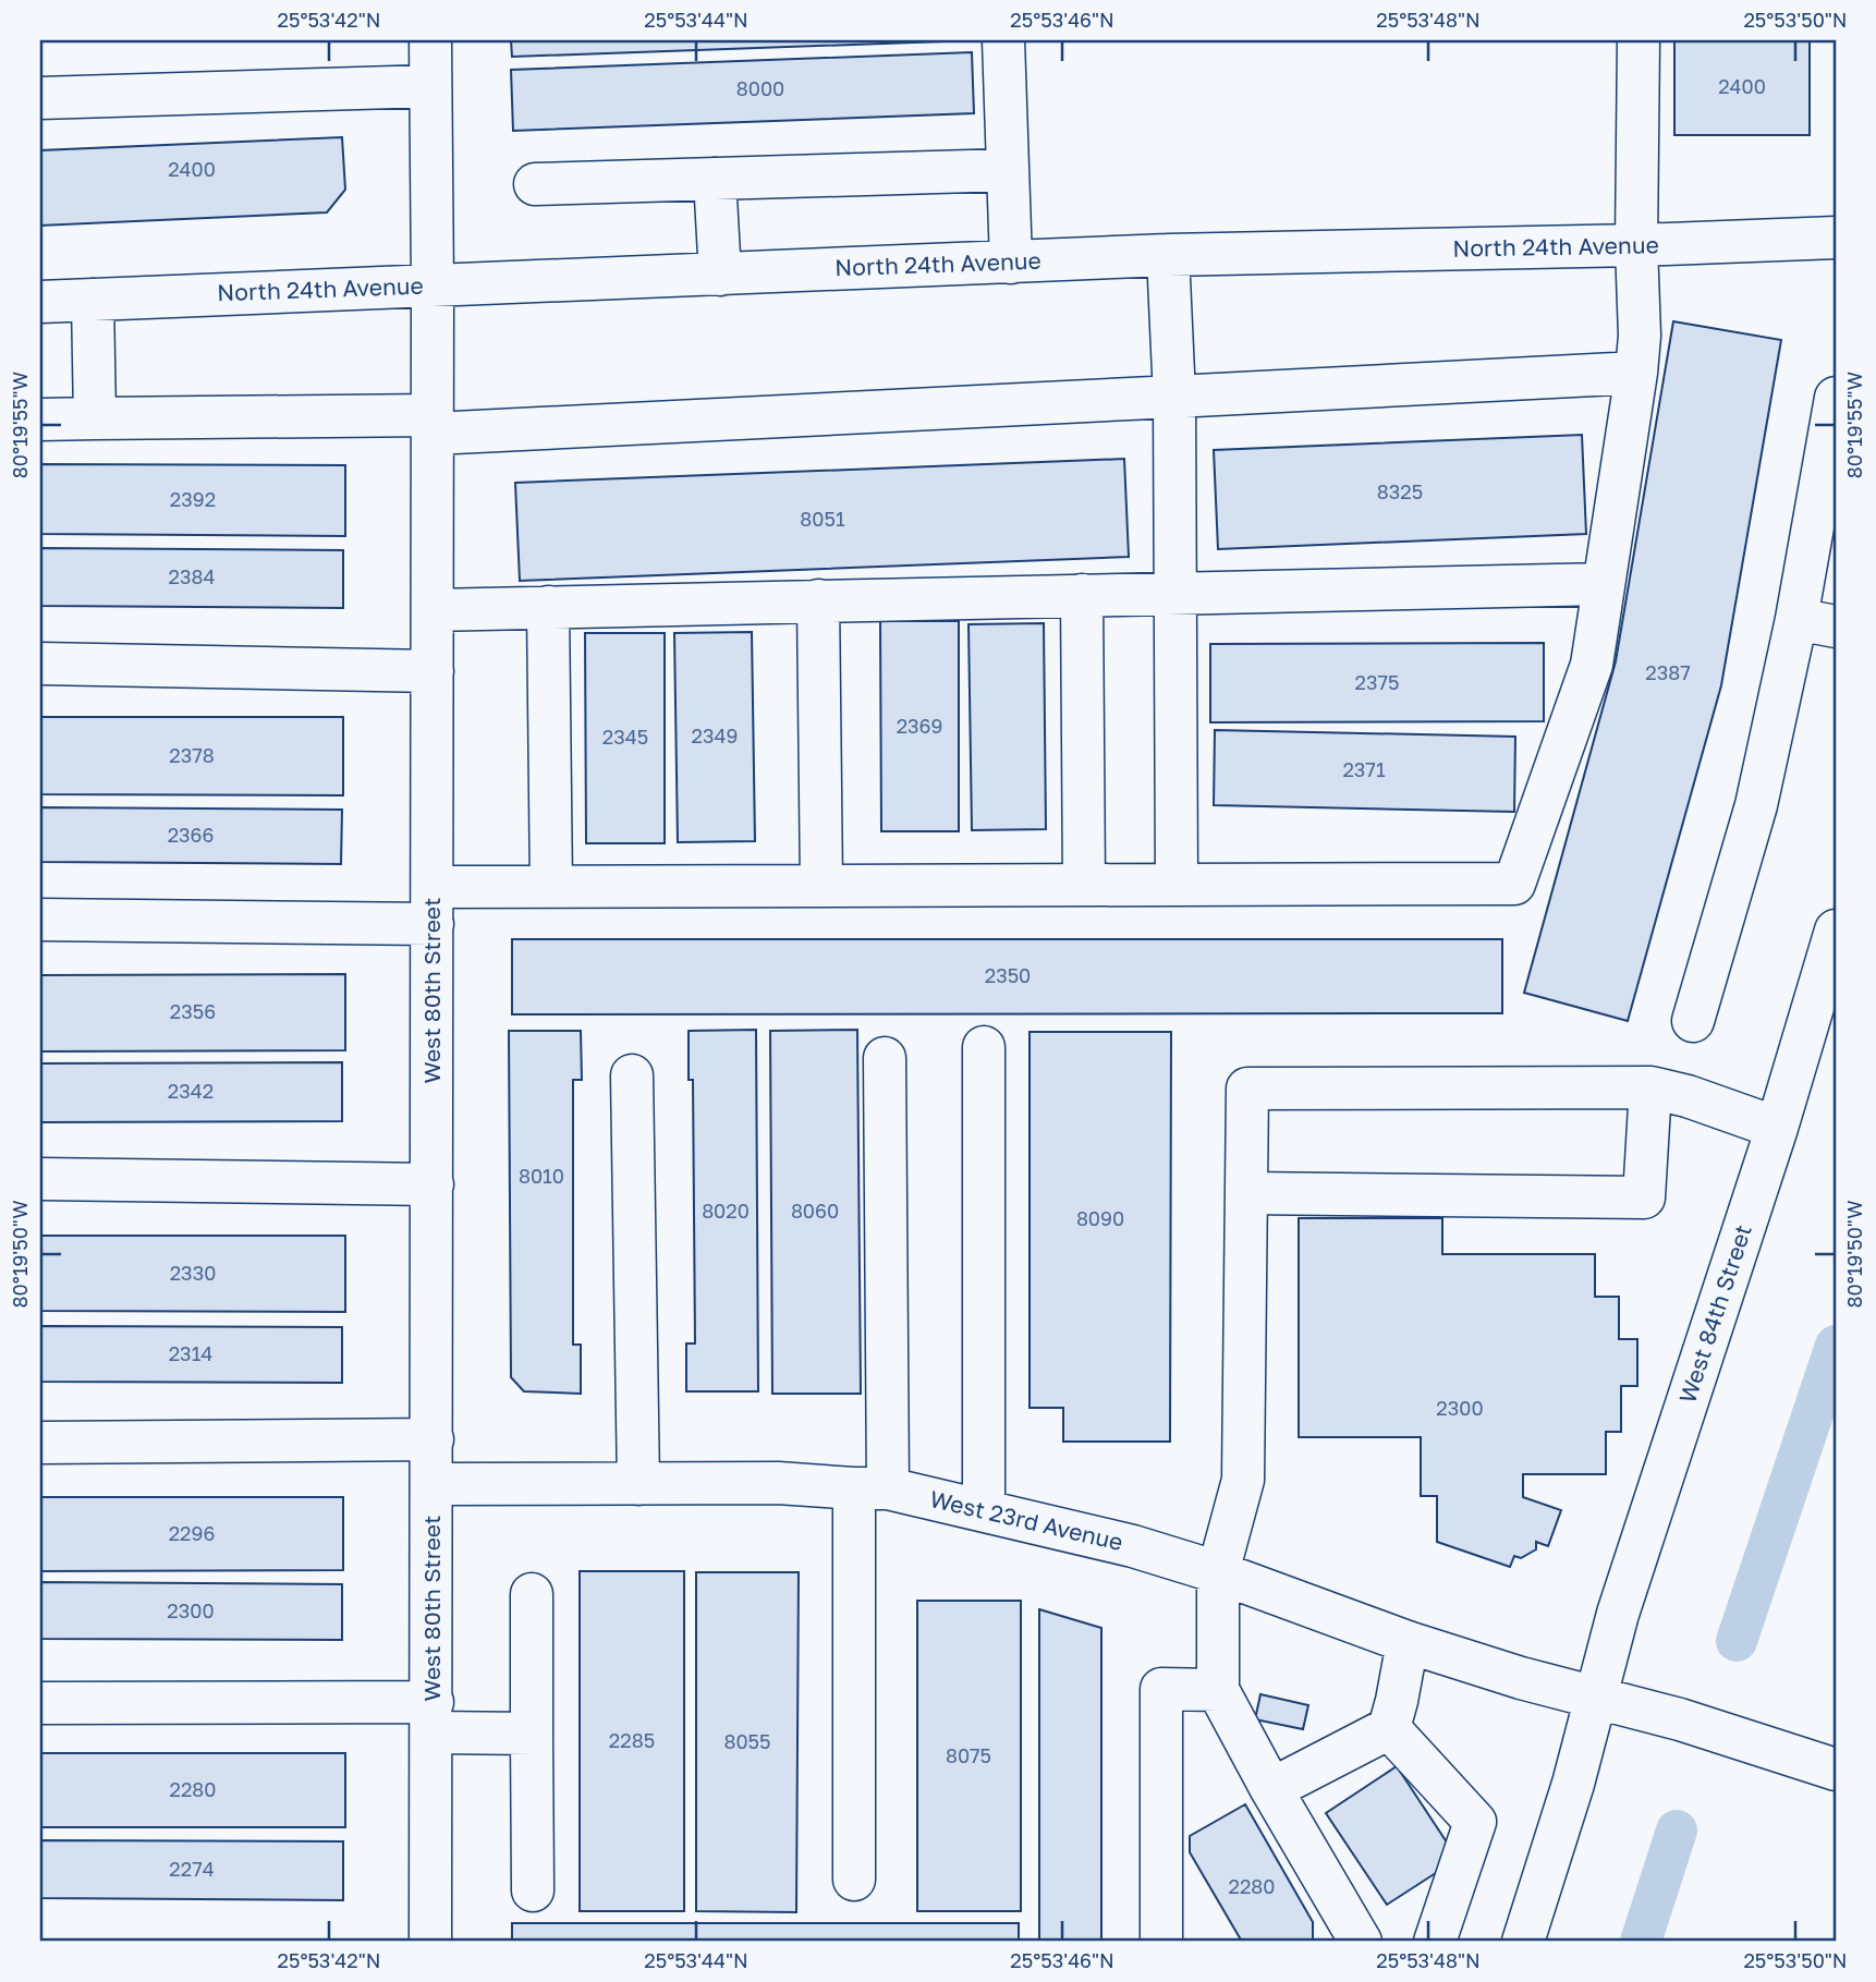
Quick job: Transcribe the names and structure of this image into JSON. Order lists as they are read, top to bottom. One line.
{"streets":{"street":["North 24th Avenue","West 80th Street","West 84th Street","West 23rd Avenue"]},"crossings":[["North 24th Avenue","West 80th Street"],["West 80th Street","West 23rd Avenue"],["West 84th Street","West 23rd Avenue"]],"house_numbers":["2400","8000","2400","8325","2392","8051","2384","2387","2375","2369","2349","2345","2378","2371","2366","2350","2356","2342","8010","8020","8060","8090","2330","2314","2300","2296","2300","2285","8055","8075","2280","2274","2280"],"coordinates":["25°53'42\"N","25°53'44\"N","25°53'46\"N","25°53'48\"N","25°53'50\"N","80°19'55\"W","80°19'50\"W"]}
